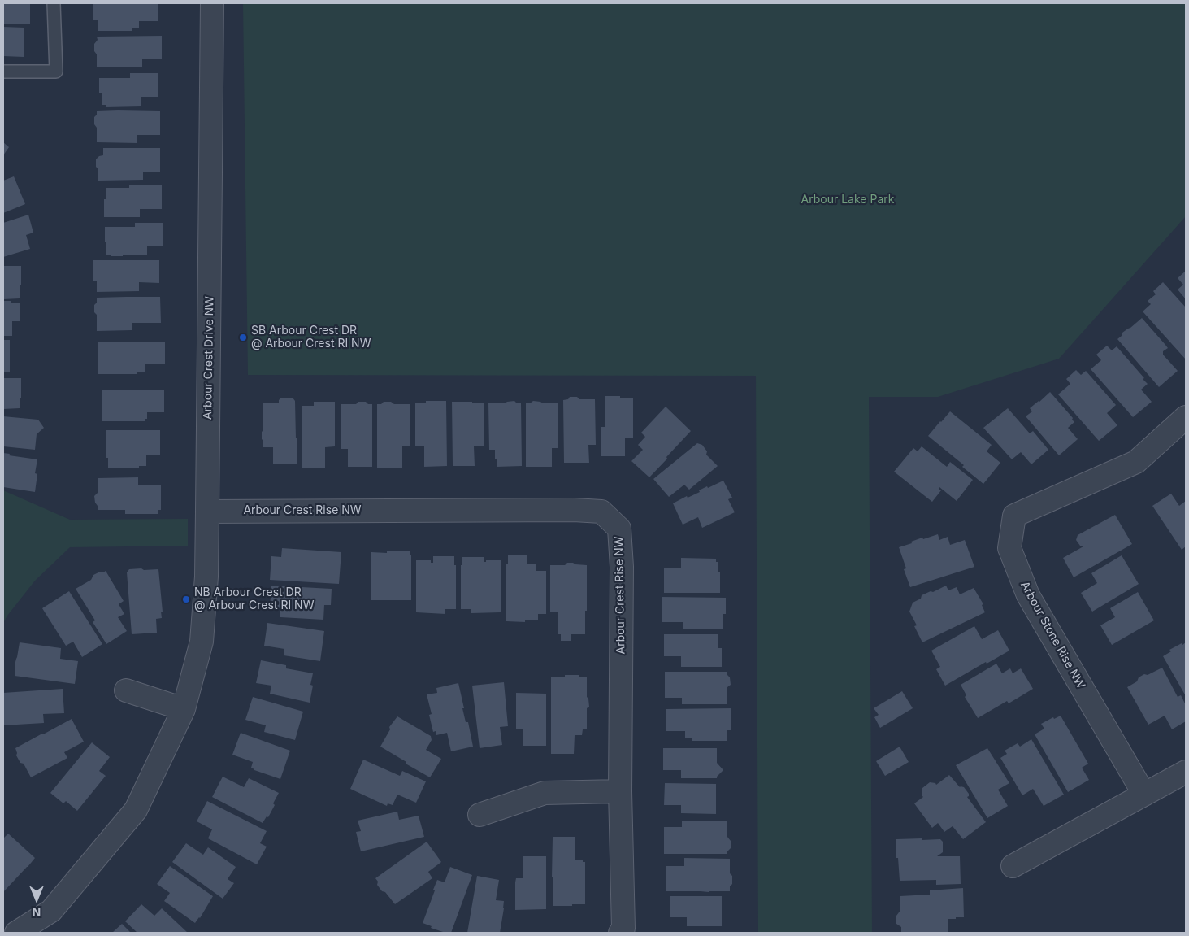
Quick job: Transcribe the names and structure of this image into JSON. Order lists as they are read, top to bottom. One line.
{"streets":{"street":["Arbour Crest Drive NW","Arbour Crest Rise NW","Arbour Stone Rise NW"]},"crossings":[["Arbour Crest Drive NW","Arbour Crest Rise NW"]],"parks":["Arbour Lake Park"],"places":["SB Arbour Crest DR @ Arbour Crest RI NW","NB Arbour Crest DR @ Arbour Crest RI NW"],"north":"bottom"}
